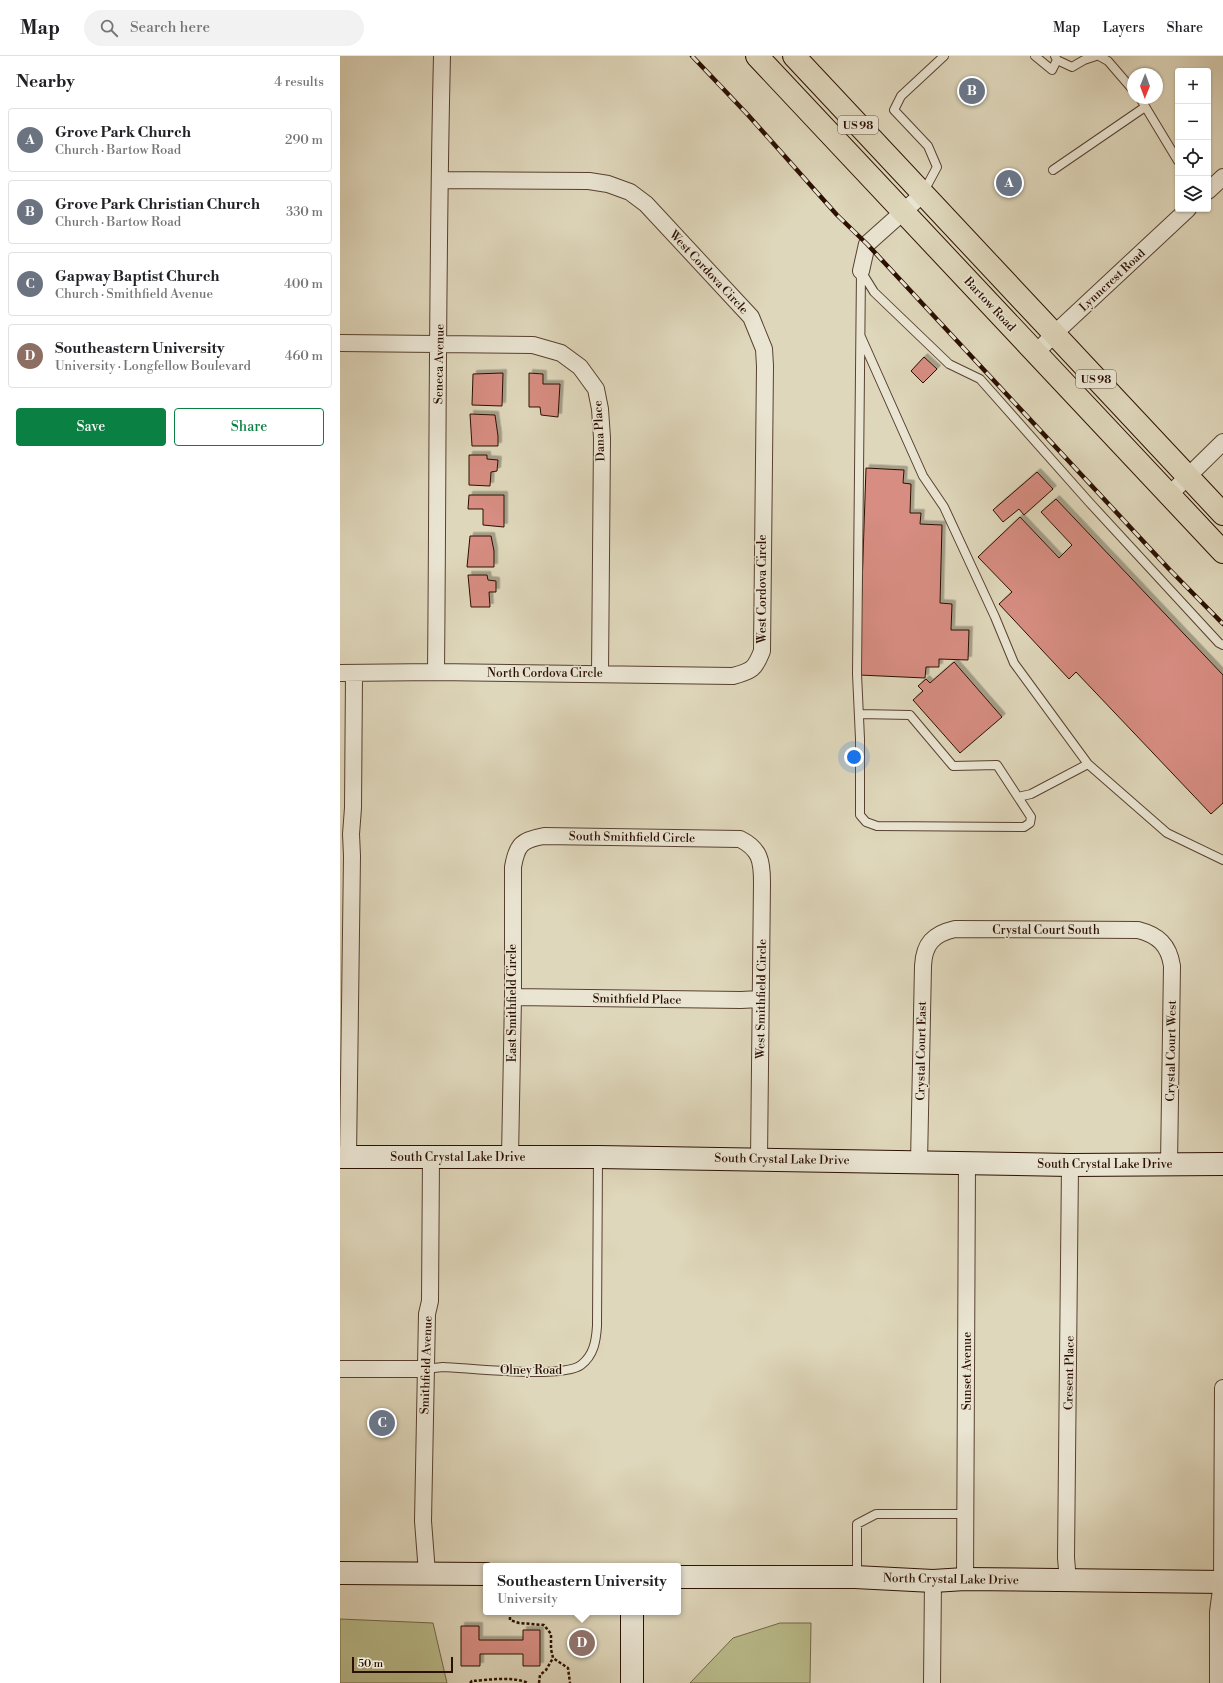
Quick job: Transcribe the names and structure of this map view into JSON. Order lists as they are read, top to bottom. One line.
{"streets":{"main road":["US 98","Bartow Road"],"street":["West Cordova Circle","Lynncrest Road","Seneca Avenue","Dana Place","North Cordova Circle","South Smithfield Circle","Crystal Court South","Smithfield Place","West Smithfield Circle","East Smithfield Circle","Crystal Court East","Crystal Court West","South Crystal Lake Drive","Smithfield Avenue","Olney Road","Sunset Avenue","Cresent Place","North Crystal Lake Drive"]},"crossings":[["US 98","Lynncrest Road"],["West Cordova Circle","Seneca Avenue"],["West Cordova Circle","North Cordova Circle"],["Lynncrest Road","Bartow Road"],["Seneca Avenue","Dana Place"],["Seneca Avenue","North Cordova Circle"],["Dana Place","North Cordova Circle"],["South Smithfield Circle","West Smithfield Circle"],["South Smithfield Circle","East Smithfield Circle"],["Crystal Court South","Crystal Court East"],["Crystal Court South","Crystal Court West"],["Smithfield Place","West Smithfield Circle"],["Smithfield Place","East Smithfield Circle"],["West Smithfield Circle","South Crystal Lake Drive"],["East Smithfield Circle","South Crystal Lake Drive"],["Crystal Court East","South Crystal Lake Drive"],["Crystal Court West","South Crystal Lake Drive"],["South Crystal Lake Drive","Smithfield Avenue"],["South Crystal Lake Drive","Olney Road"],["South Crystal Lake Drive","Sunset Avenue"],["South Crystal Lake Drive","Cresent Place"],["Smithfield Avenue","Olney Road"],["Sunset Avenue","North Crystal Lake Drive"],["Cresent Place","North Crystal Lake Drive"]],"scale_bar":"50 m","north":"bottom","page":{"header":"Map","search":"Search here","nav":["Map","Layers","Share"],"heading":["Nearby","4 results"],"map_buttons":["+","−"],"pins":["B","A","C","D"],"list":[{"mark":"A","name":"Grove Park Church","note":"Church · Bartow Road","value":"290 m"},{"mark":"B","name":"Grove Park Christian Church","note":"Church · Bartow Road","value":"330 m"},{"mark":"C","name":"Gapway Baptist Church","note":"Church · Smithfield Avenue","value":"400 m"},{"mark":"D","name":"Southeastern University","note":"University · Longfellow Boulevard","value":"460 m"}],"buttons":["Save","Share"],"popup":["Southeastern University","University"],"scale":"50 m"}}
